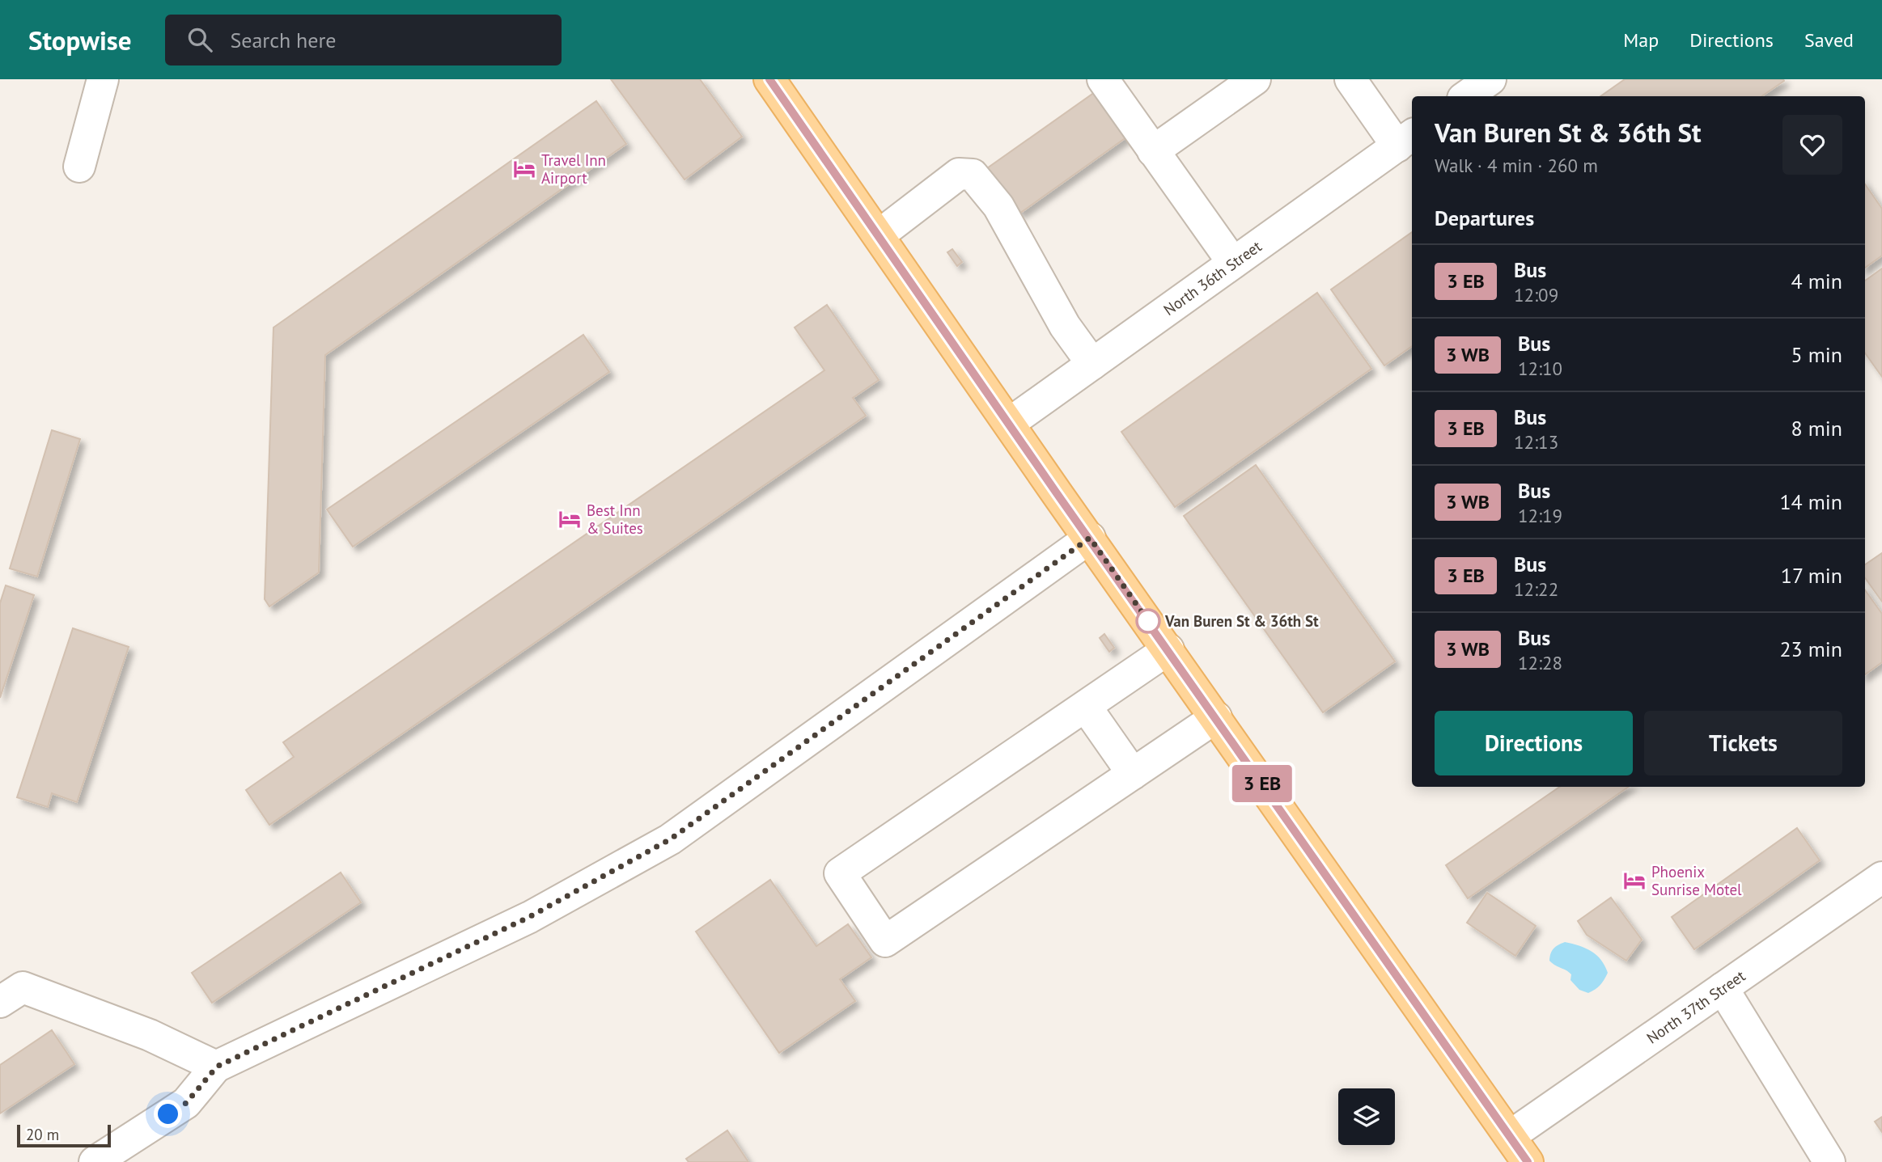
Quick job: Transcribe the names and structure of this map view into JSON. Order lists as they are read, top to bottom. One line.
{"streets":{"street":["North 36th Street","North 37th Street"]},"places":{"hotel":["Travel Inn Airport","Best Inn & Suites","Phoenix Sunrise Motel"],"other":["Van Buren St & 36th St"]},"scale_bar":"20 m","page":{"header":"Stopwise","search":"Search here","nav":["Map","Directions","Saved"],"on_map":"3 EB","heading":[["Van Buren St & 36th St","Walk · 4 min · 260 m"],"Departures"],"list":[{"mark":"3 EB","name":"Bus","note":"12:09","value":"4 min"},{"mark":"3 WB","name":"Bus","note":"12:10","value":"5 min"},{"mark":"3 EB","name":"Bus","note":"12:13","value":"8 min"},{"mark":"3 WB","name":"Bus","note":"12:19","value":"14 min"},{"mark":"3 EB","name":"Bus","note":"12:22","value":"17 min"},{"mark":"3 WB","name":"Bus","note":"12:28","value":"23 min"}],"buttons":["Directions","Tickets"],"scale":"20 m"}}
